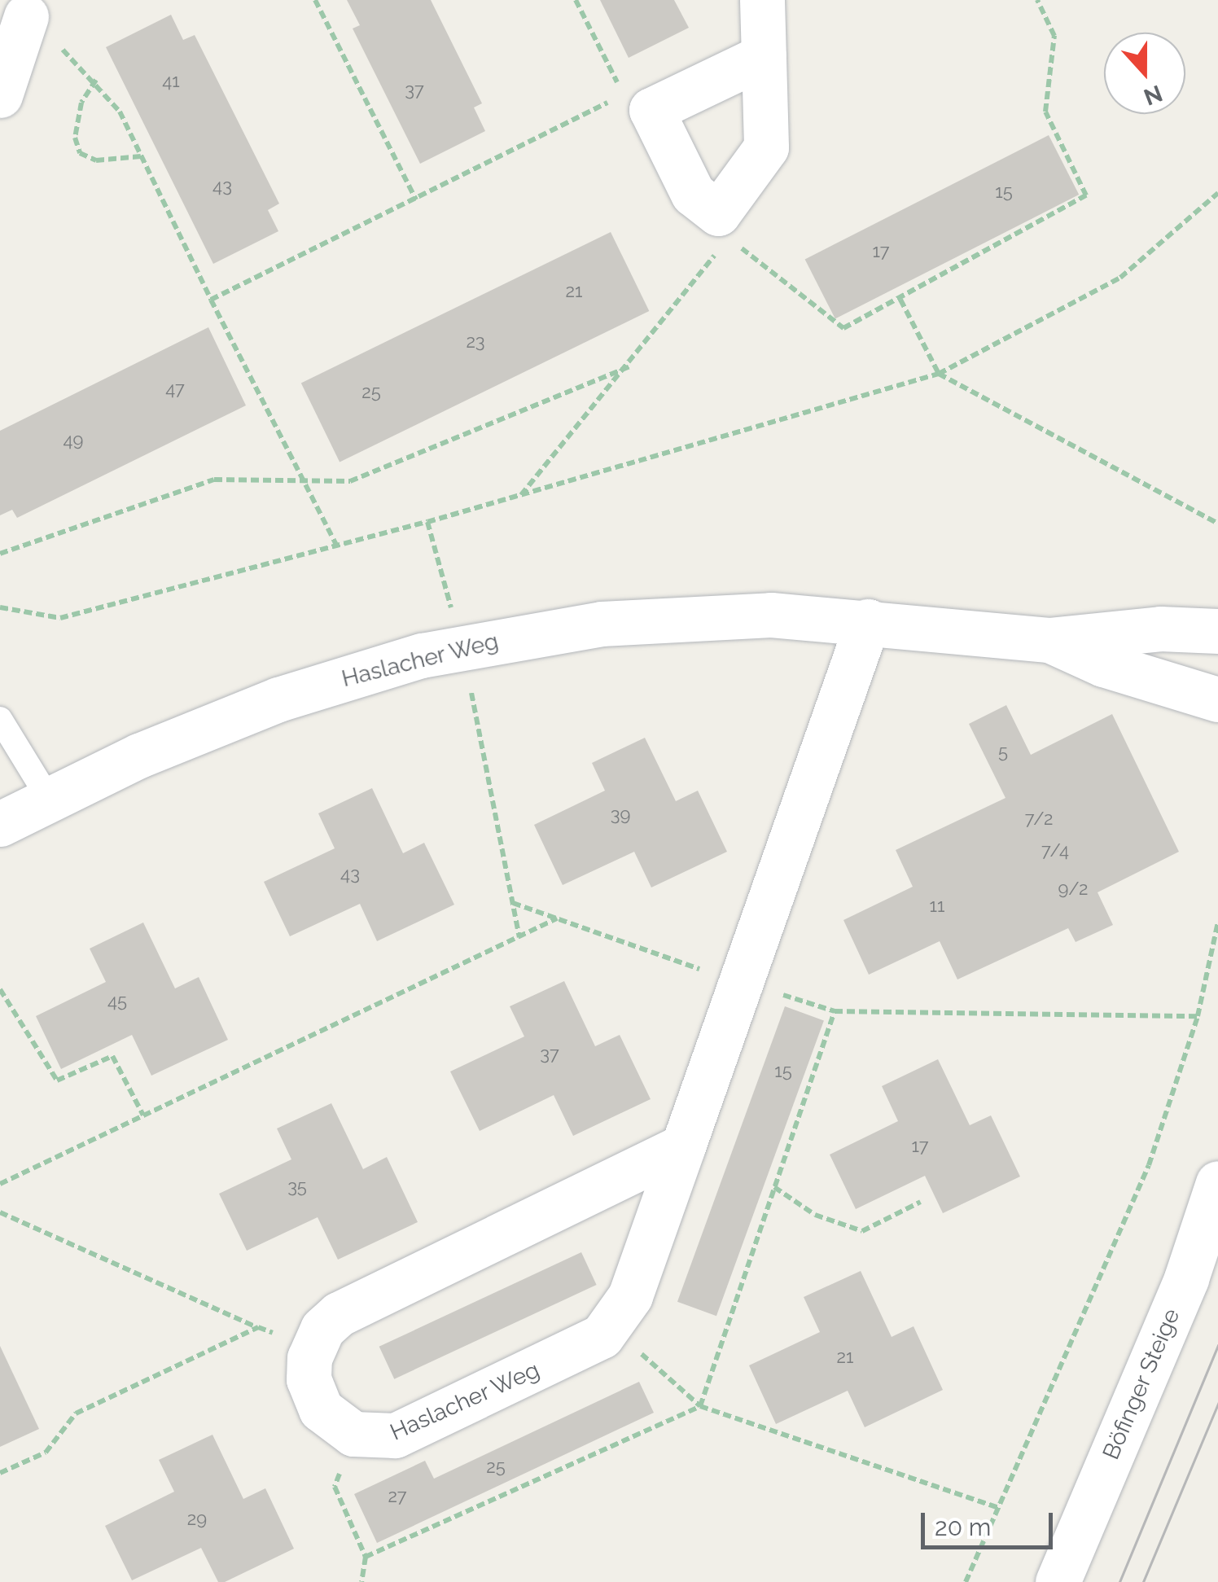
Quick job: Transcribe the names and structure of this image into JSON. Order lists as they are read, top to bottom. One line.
{"streets":{"street":["Haslacher Weg","Böfinger Steige"]},"house_numbers":["41","37","43","15","17","21","23","47","25","49","5","39","7/2","7/4","43","9/2","11","45","37","15","17","35","21","25","27","29"],"scale_bar":"20 m","north":"bottom"}
